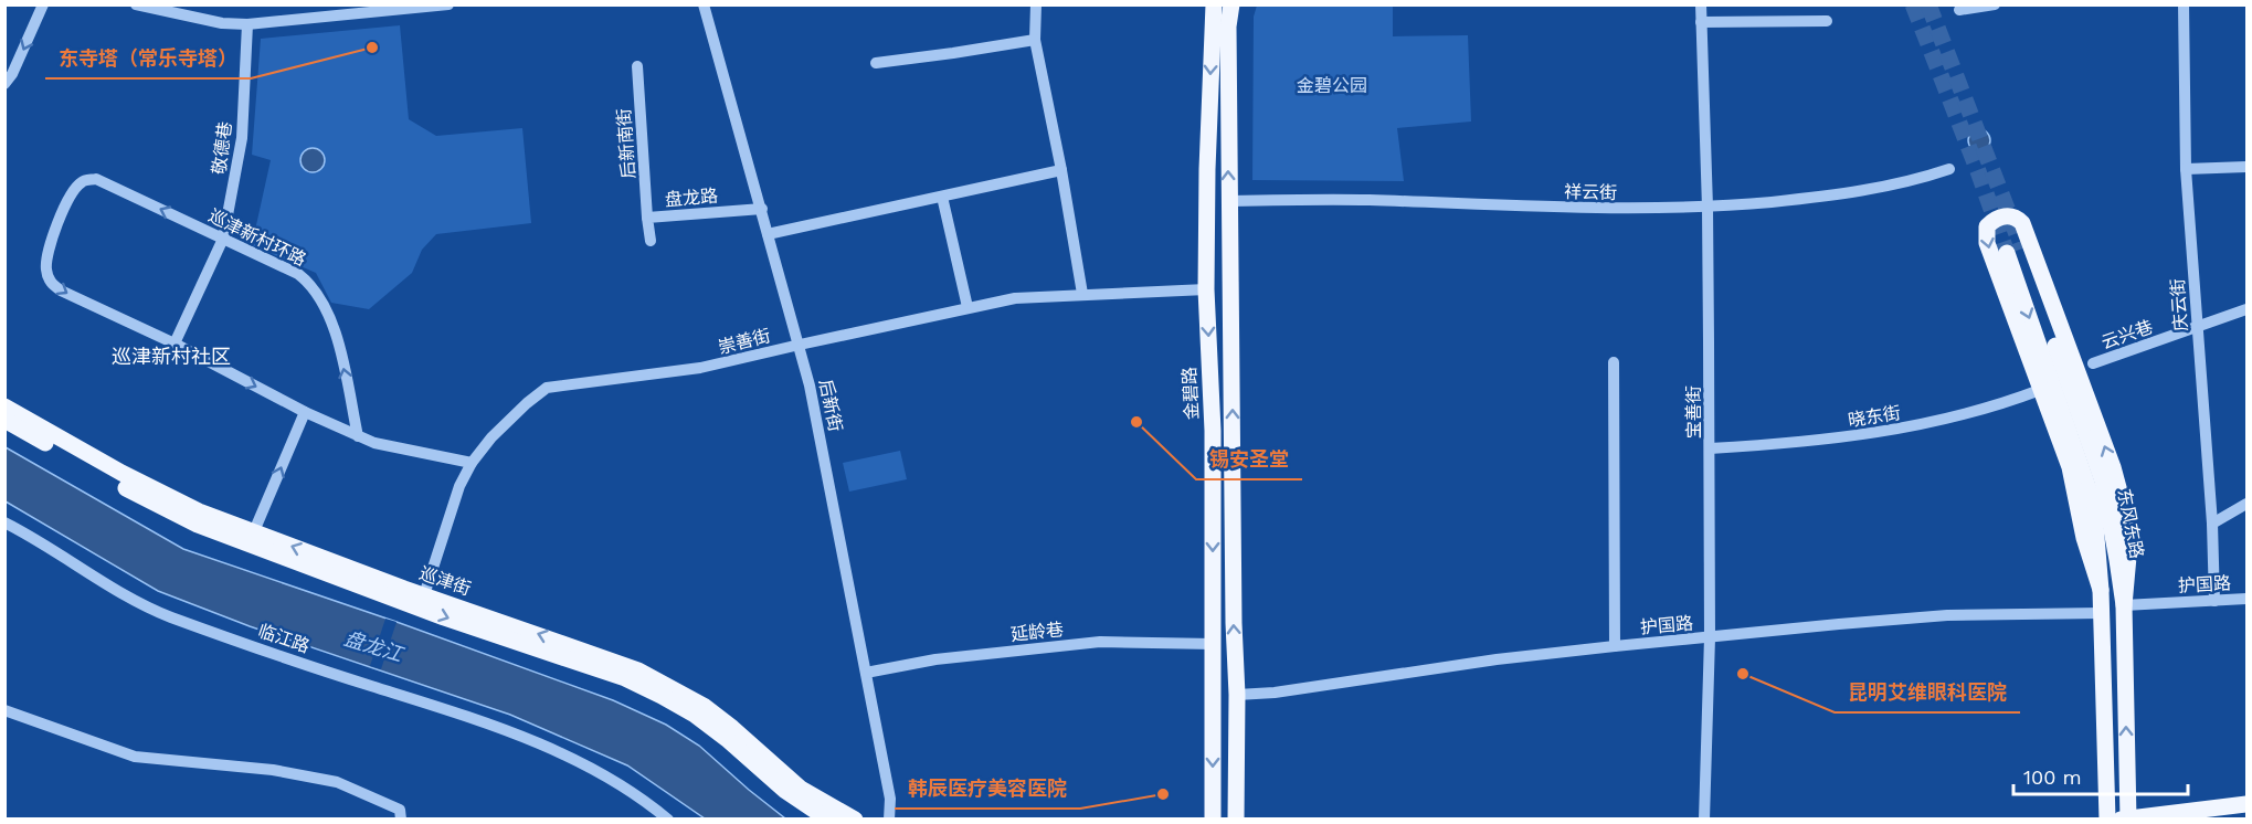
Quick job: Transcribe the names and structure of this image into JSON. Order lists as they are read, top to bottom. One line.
{"streets":{"main road":["金碧路","东风东路","巡津街"],"street":["后新南街","敬德巷","祥云街","盘龙路","巡津新村环路","庆云街","云兴巷","崇善街","后新街","宝善街","晓东街","护国路","延龄巷","临江路"]},"crossings":[["后新南街","盘龙路"],["敬德巷","巡津新村环路"],["祥云街","宝善街"],["盘龙路","后新街"],["庆云街","云兴巷"],["庆云街","护国路"],["崇善街","金碧路"],["崇善街","后新街"],["崇善街","巡津街"],["金碧路","延龄巷"],["后新街","延龄巷"],["宝善街","晓东街"],["宝善街","护国路"],["东风东路","护国路"]],"districts":["巡津新村社区"],"water":["盘龙江"],"parks":["金碧公园"],"places":["东寺塔（常乐寺塔）","锡安圣堂","昆明艾维眼科医院","韩辰医疗美容医院"],"scale_bar":"100 m"}
